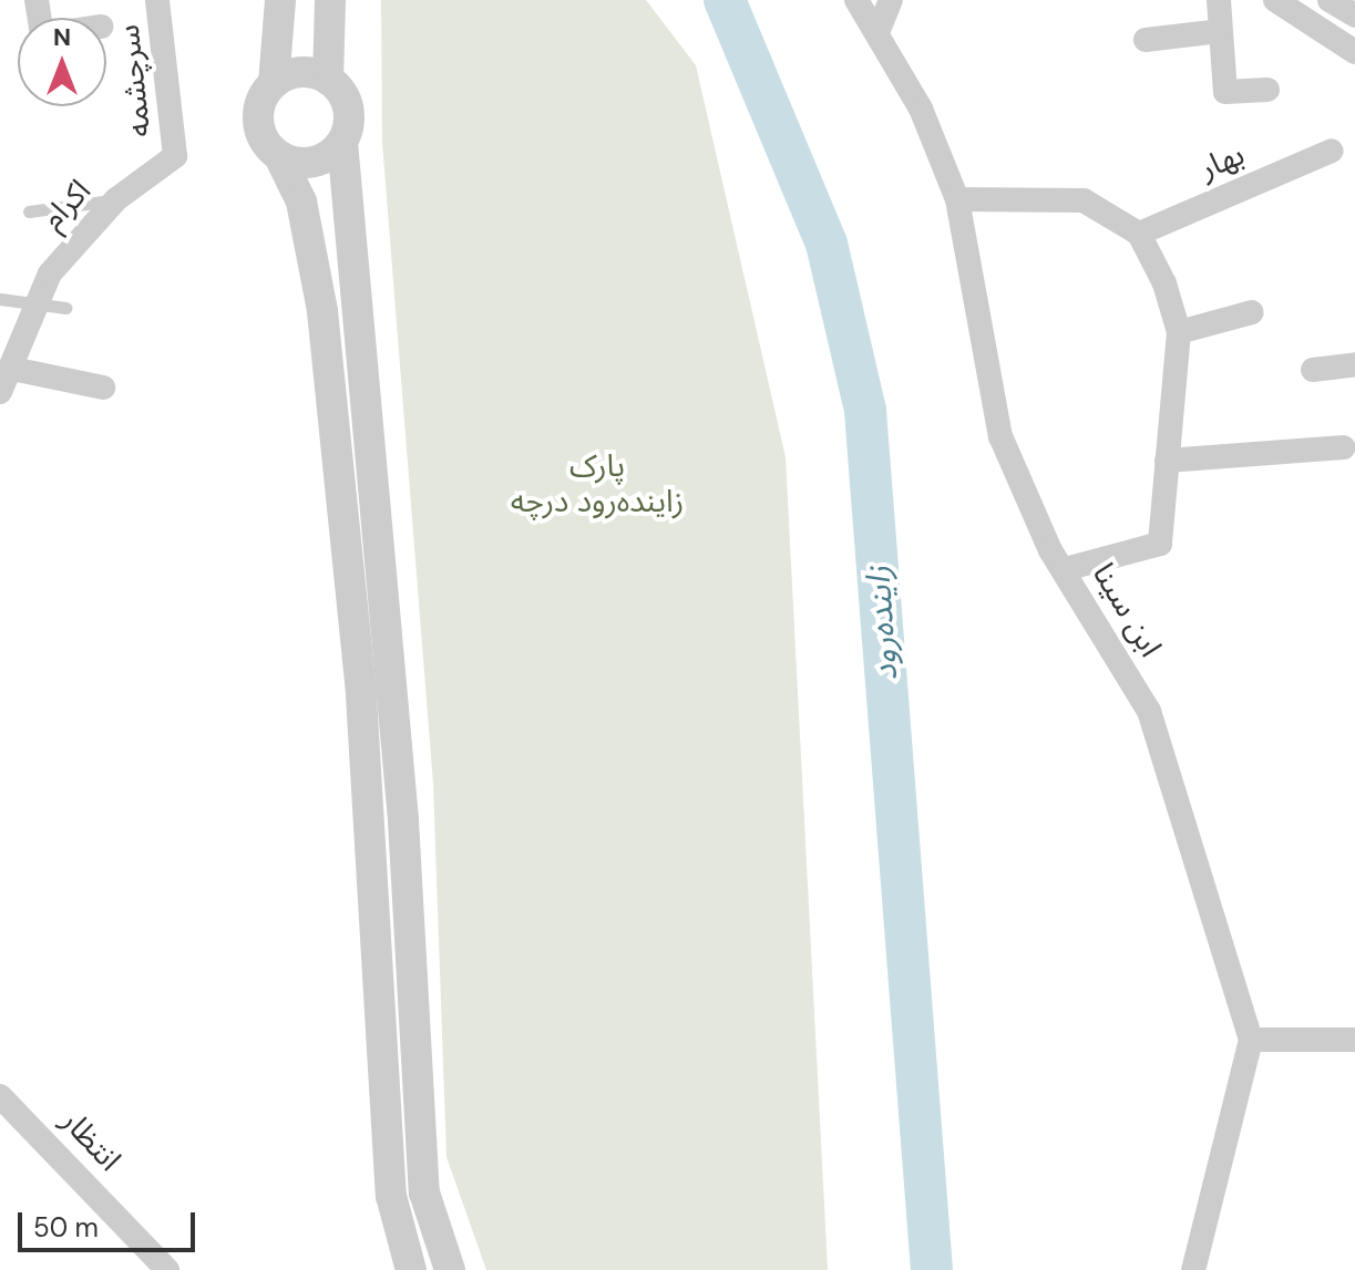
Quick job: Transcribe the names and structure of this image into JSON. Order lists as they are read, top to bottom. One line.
{"streets":{"street":["سرچشمه","بهار","اکرام","ابن سینا","انتظار"]},"crossings":[["سرچشمه","اکرام"]],"water":["زاینده‌رود"],"parks":["پارک زاینده‌رود درچه"],"scale_bar":"50 m","north":"top"}
